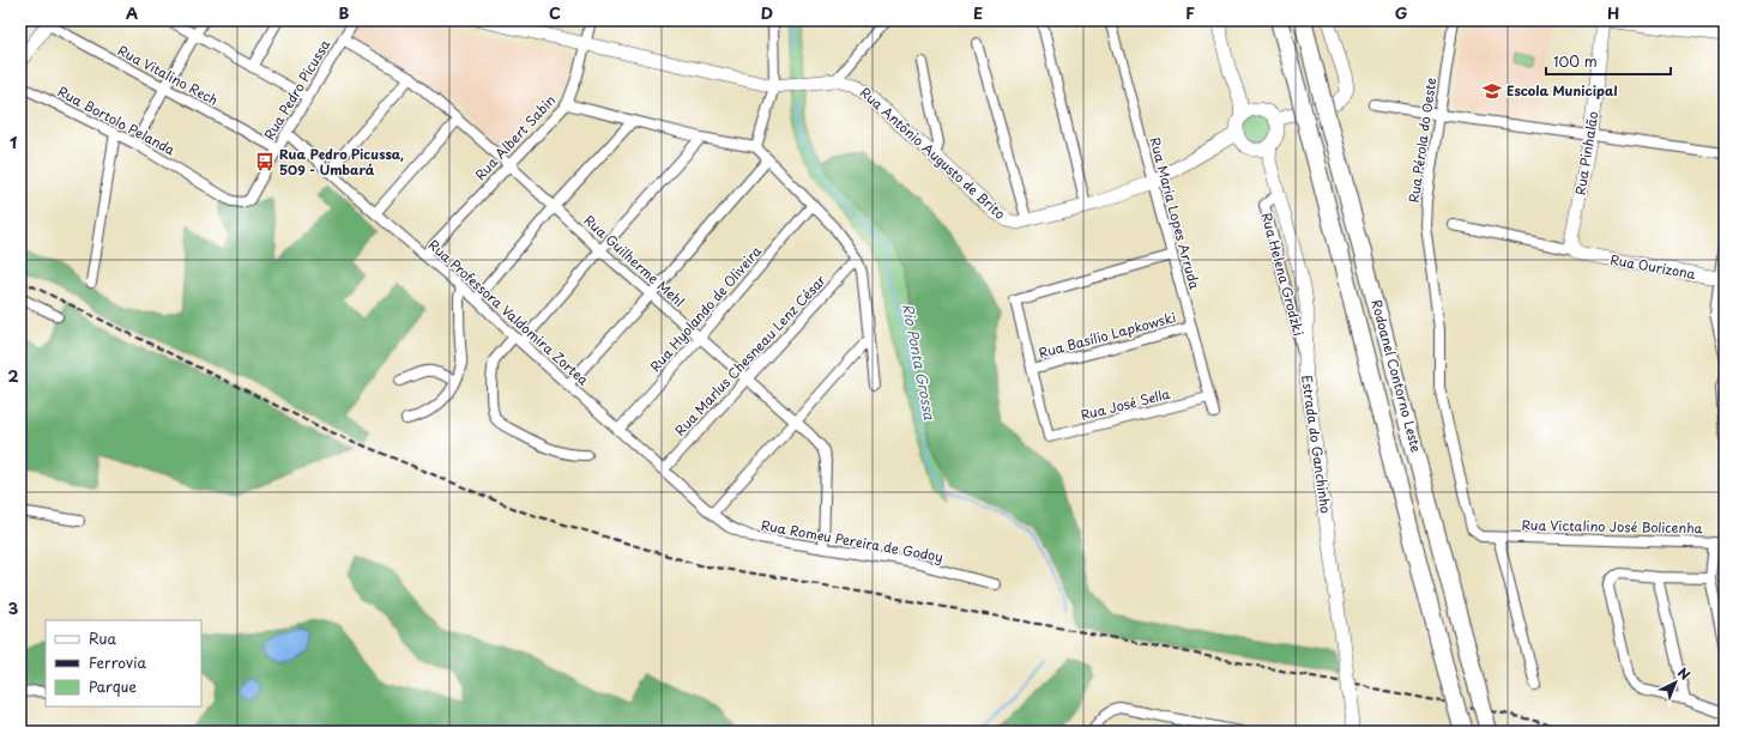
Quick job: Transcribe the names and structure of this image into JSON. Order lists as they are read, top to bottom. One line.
{"streets":{"highway":["Rodoanel Contorno Leste"],"street":["Rua Vitalino Rech","Rua Pedro Picussa","Rua Bortolo Pelanda","Rua Albert Sabin","Rua Pérola do Oeste","Rua Antônio Augusto de Brito","Rua Pinhalão","Rua Maria Lopes Arruda","Rua Guilherme Mehl","Rua Ourizona","Rua Helena Grodzki","Rua Hyolando de Oliveira","Rua Professora Valdomira Zortea","Rua Basílio Lapkowski","Rua Marlus Chesneau Lenz César","Rua José Sella","Estrada do Ganchinho","Rua Victalino José Bolicenha","Rua Romeu Pereira de Godoy"]},"crossings":[["Rua Vitalino Rech","Rua Pedro Picussa"],["Rua Pedro Picussa","Rua Bortolo Pelanda"],["Rua Pedro Picussa","Rua Guilherme Mehl"],["Rua Pedro Picussa","Rua Professora Valdomira Zortea"],["Rua Albert Sabin","Rua Antônio Augusto de Brito"],["Rua Albert Sabin","Rua Guilherme Mehl"],["Rua Albert Sabin","Rua Professora Valdomira Zortea"],["Rua Pérola do Oeste","Rua Victalino José Bolicenha"],["Rua Antônio Augusto de Brito","Rua Maria Lopes Arruda"],["Rua Antônio Augusto de Brito","Estrada do Ganchinho"],["Rua Pinhalão","Rua Ourizona"],["Rua Maria Lopes Arruda","Rua Basílio Lapkowski"],["Rua Maria Lopes Arruda","Rua José Sella"],["Rua Guilherme Mehl","Rua Hyolando de Oliveira"],["Rua Guilherme Mehl","Rua Marlus Chesneau Lenz César"],["Rua Guilherme Mehl","Rua Romeu Pereira de Godoy"],["Rua Helena Grodzki","Estrada do Ganchinho"],["Rua Hyolando de Oliveira","Rua Professora Valdomira Zortea"],["Rua Professora Valdomira Zortea","Rua Marlus Chesneau Lenz César"],["Rua Professora Valdomira Zortea","Rua Romeu Pereira de Godoy"],["Rua Basílio Lapkowski","Rua José Sella"]],"water":["Rio Ponta Grossa"],"places":{"school or university":["Escola Municipal"],"bus stop":["Rua Pedro Picussa, 509 - Umbará"]},"legend":["Rua","Ferrovia","Parque"],"scale_bar":"100 m","north":"top right","grid":{"columns":["A","B","C","D","E","F","G","H"],"rows":["1","2","3"]}}
